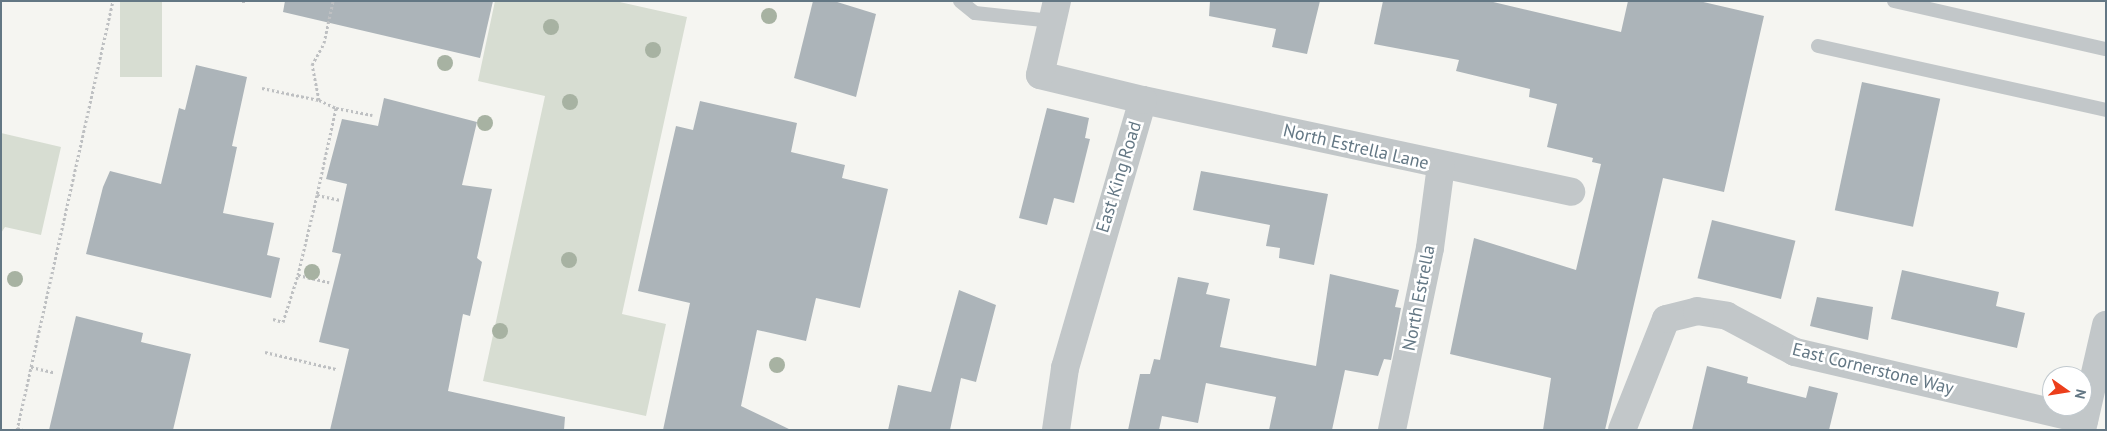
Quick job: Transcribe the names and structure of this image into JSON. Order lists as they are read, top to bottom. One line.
{"streets":{"street":["North Estrella Lane","East King Road","North Estrella","East Cornerstone Way"]},"crossings":[["North Estrella Lane","East King Road"],["North Estrella Lane","North Estrella"]],"north":"right"}
